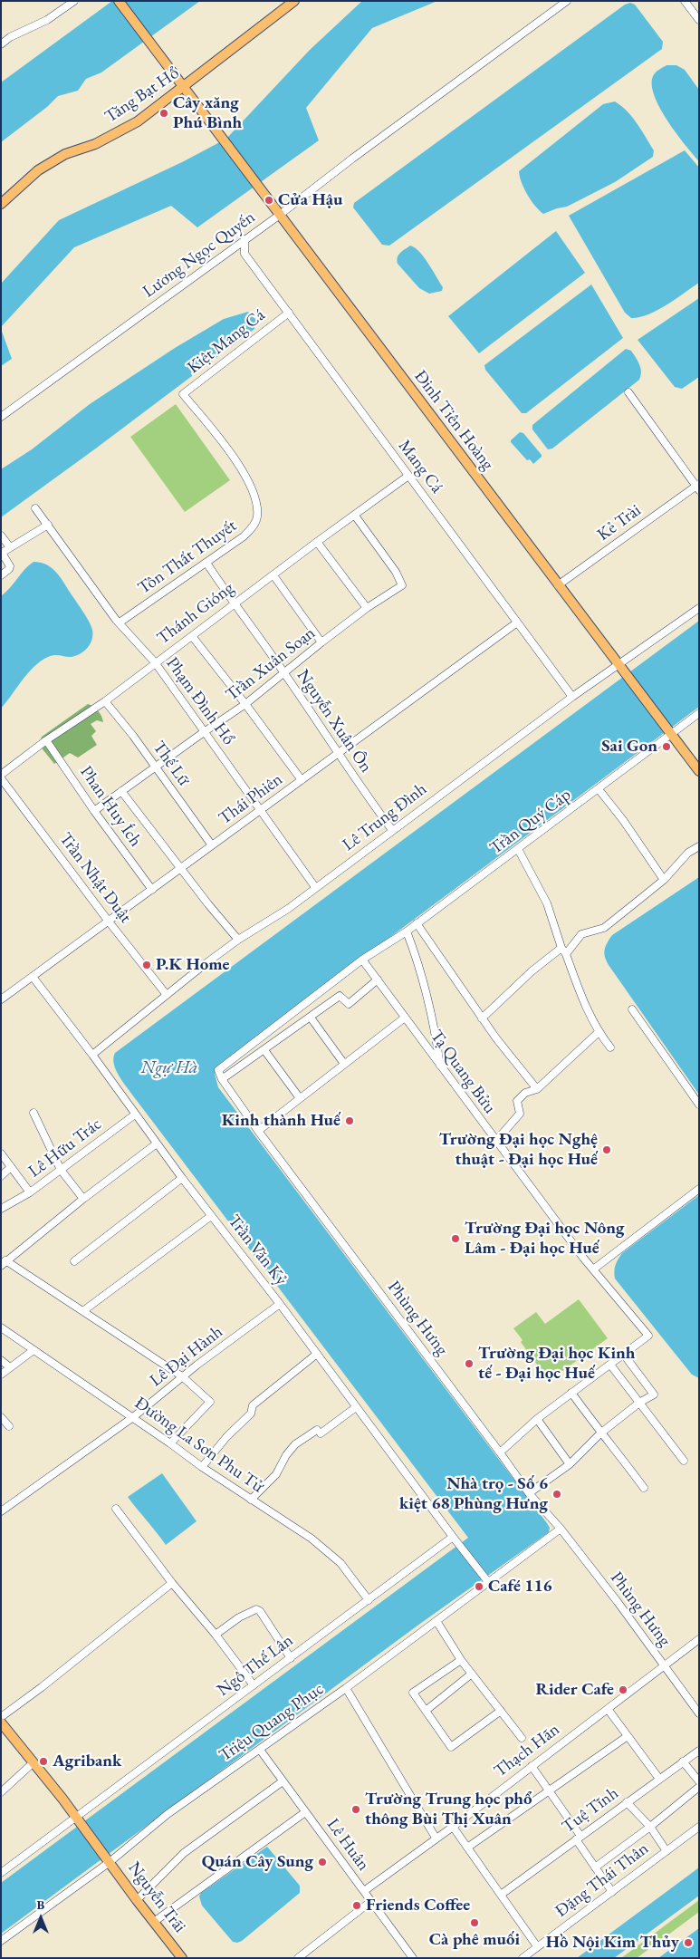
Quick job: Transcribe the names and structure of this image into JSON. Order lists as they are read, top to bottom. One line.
{"streets":{"main road":["Tăng Bạt Hổ","Đinh Tiên Hoàng","Nguyễn Trãi"],"street":["Lương Ngọc Quyến","Kiệt Mang Cá","Mang Cá","Kẻ Trài","Tôn Thất Thuyết","Thánh Gióng","Trần Xuân Soạn","Phạm Đình Hổ","Nguyễn Xuân Ôn","Thế Lữ","Thái Phiên","Phan Huy Ích","Lê Trung Đình","Trần Quý Cáp","Trần Nhật Duật","Tạ Quang Bửu","Lê Hữu Trác","Trần Văn Kỷ","Phùng Hưng","Lê Đại Hành","Đường La Sơn Phu Tử","Ngô Thế Lân","Triệu Quang Phục","Thạch Hãn","Tuệ Tĩnh","Lê Huân","Đặng Thái Thân"]},"crossings":[["Tăng Bạt Hổ","Đinh Tiên Hoàng"],["Lương Ngọc Quyến","Đinh Tiên Hoàng"],["Kiệt Mang Cá","Mang Cá"],["Kiệt Mang Cá","Tôn Thất Thuyết"],["Đinh Tiên Hoàng","Kẻ Trài"],["Đinh Tiên Hoàng","Lê Trung Đình"],["Đinh Tiên Hoàng","Trần Quý Cáp"],["Mang Cá","Thánh Gióng"],["Mang Cá","Thái Phiên"],["Mang Cá","Lê Trung Đình"],["Tôn Thất Thuyết","Phạm Đình Hổ"],["Tôn Thất Thuyết","Nguyễn Xuân Ôn"],["Thánh Gióng","Trần Xuân Soạn"],["Thánh Gióng","Phạm Đình Hổ"],["Thánh Gióng","Nguyễn Xuân Ôn"],["Thánh Gióng","Thế Lữ"],["Thánh Gióng","Phan Huy Ích"],["Thánh Gióng","Trần Nhật Duật"],["Trần Xuân Soạn","Phạm Đình Hổ"],["Trần Xuân Soạn","Nguyễn Xuân Ôn"],["Trần Xuân Soạn","Thế Lữ"],["Trần Xuân Soạn","Phan Huy Ích"],["Phạm Đình Hổ","Thái Phiên"],["Phạm Đình Hổ","Lê Trung Đình"],["Nguyễn Xuân Ôn","Thái Phiên"],["Nguyễn Xuân Ôn","Lê Trung Đình"],["Thế Lữ","Thái Phiên"],["Thái Phiên","Phan Huy Ích"],["Thái Phiên","Trần Nhật Duật"],["Thái Phiên","Trần Văn Kỷ"],["Lê Trung Đình","Trần Nhật Duật"],["Lê Trung Đình","Trần Văn Kỷ"],["Trần Quý Cáp","Tạ Quang Bửu"],["Trần Quý Cáp","Phùng Hưng"],["Tạ Quang Bửu","Phùng Hưng"],["Lê Hữu Trác","Trần Văn Kỷ"],["Trần Văn Kỷ","Lê Đại Hành"],["Trần Văn Kỷ","Ngô Thế Lân"],["Trần Văn Kỷ","Triệu Quang Phục"],["Phùng Hưng","Triệu Quang Phục"],["Phùng Hưng","Thạch Hãn"],["Lê Đại Hành","Đường La Sơn Phu Tử"],["Đường La Sơn Phu Tử","Ngô Thế Lân"],["Ngô Thế Lân","Nguyễn Trãi"],["Triệu Quang Phục","Lê Huân"],["Triệu Quang Phục","Nguyễn Trãi"],["Thạch Hãn","Lê Huân"]],"water":["Ngự Hà"],"places":["Cây xăng Phú Bình","Cửa Hậu","Sai Gon","P.K Home","Kinh thành Huế","Trường Đại học Nghệ thuật - Đại học Huế","Trường Đại học Nông Lâm - Đại học Huế","Trường Đại học Kinh tế - Đại học Huế","Nhà trọ - Số 6 kiệt 68 Phùng Hưng","Café 116","Rider Cafe","Agribank","Trường Trung học phổ thông Bùi Thị Xuân","Quán Cây Sung","Friends Coffee","Cà phê muối","Hồ Nội Kim Thủy"],"north":"top"}
